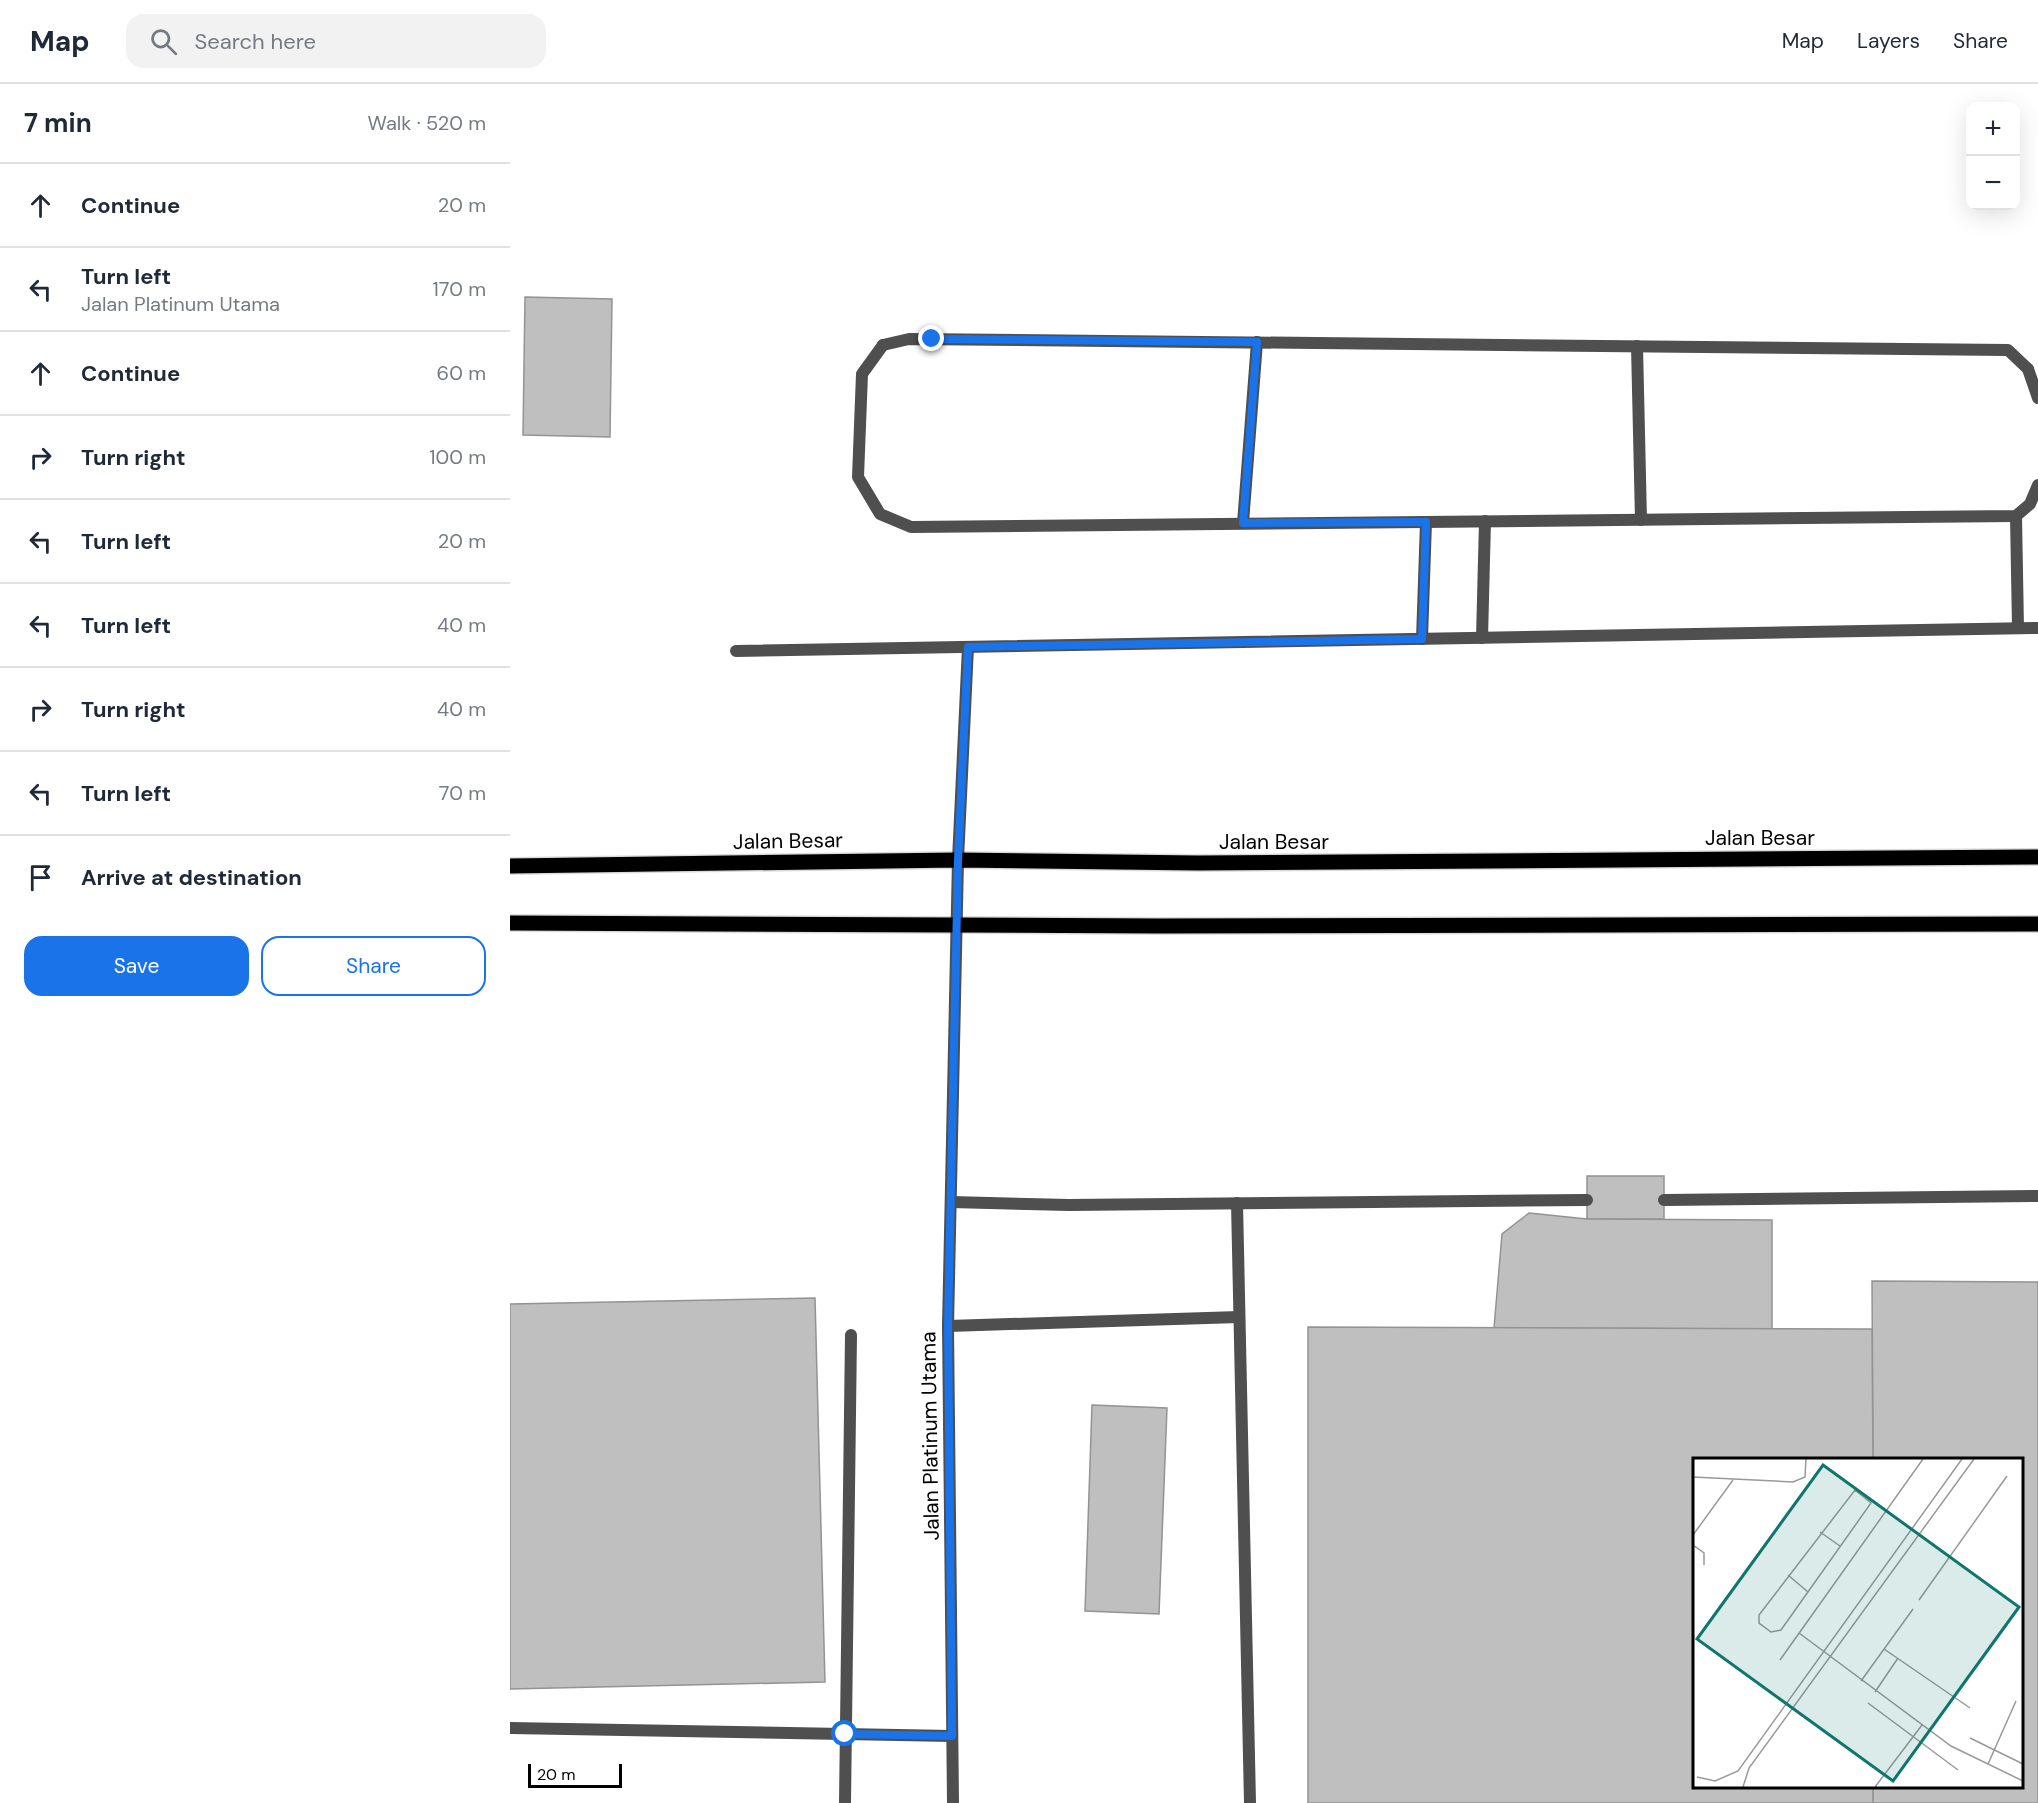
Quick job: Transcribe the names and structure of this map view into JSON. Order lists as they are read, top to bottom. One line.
{"streets":{"main road":["Jalan Besar"],"street":["Jalan Platinum Utama"]},"crossings":[["Jalan Besar","Jalan Platinum Utama"]],"scale_bar":"20 m","page":{"header":"Map","search":"Search here","nav":["Map","Layers","Share"],"heading":["7 min","Walk · 520 m"],"map_buttons":["+","−"],"list":[["Continue","20 m"],["Turn left","Jalan Platinum Utama","170 m"],["Continue","60 m"],["Turn right","100 m"],["Turn left","20 m"],["Turn left","40 m"],["Turn right","40 m"],["Turn left","70 m"],"Arrive at destination"],"buttons":["Save","Share"],"scale":"20 m"}}
